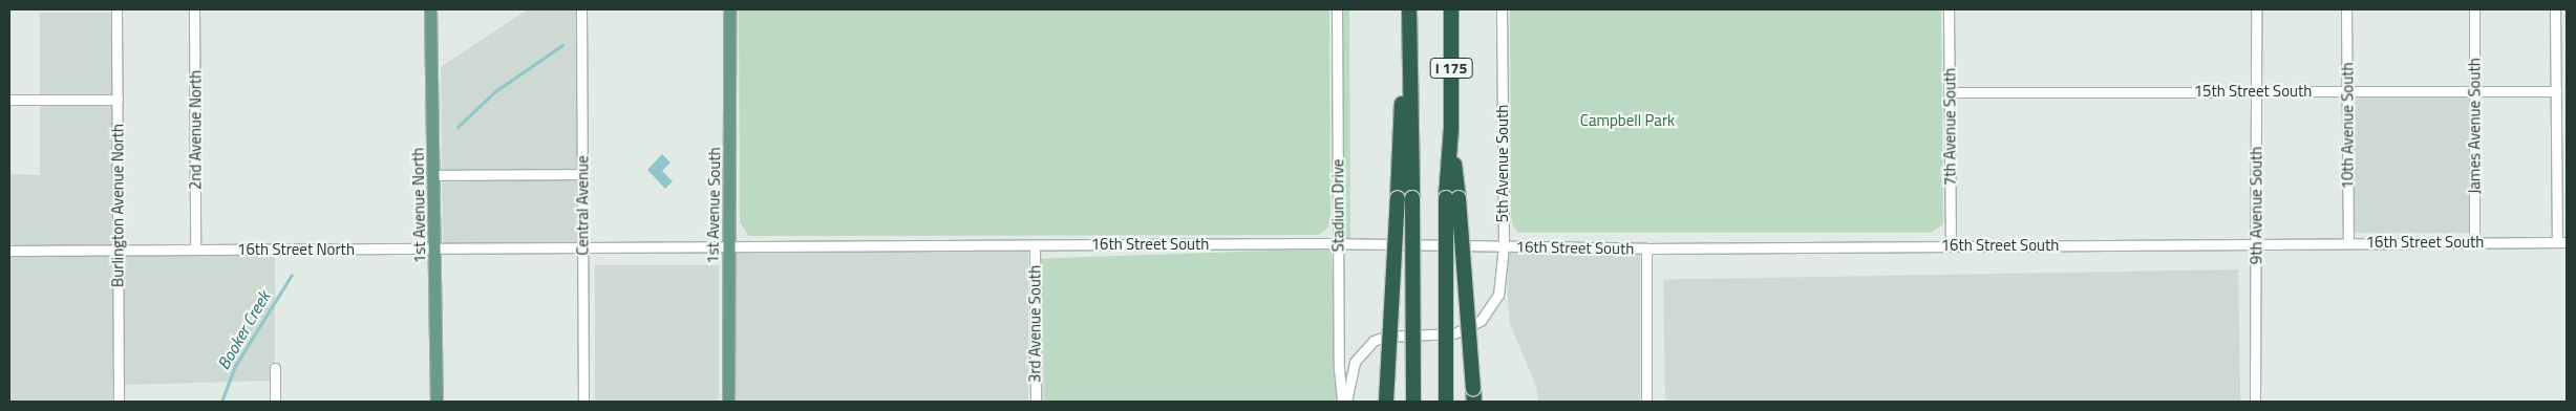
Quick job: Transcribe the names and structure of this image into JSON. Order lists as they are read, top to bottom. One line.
{"streets":{"highway":["I 175"],"main road":["1st Avenue North","1st Avenue South"],"street":["15th Street South","10th Avenue South","James Avenue South","7th Avenue South","2nd Avenue North","5th Avenue South","Burlington Avenue North","Central Avenue","Stadium Drive","9th Avenue South","16th Street South","16th Street North","3rd Avenue South"]},"crossings":[["15th Street South","10th Avenue South"],["15th Street South","James Avenue South"],["15th Street South","7th Avenue South"],["15th Street South","9th Avenue South"],["10th Avenue South","16th Street South"],["James Avenue South","16th Street South"],["7th Avenue South","16th Street South"],["2nd Avenue North","16th Street North"],["5th Avenue South","16th Street South"],["Burlington Avenue North","16th Street North"],["1st Avenue North","16th Street North"],["Central Avenue","16th Street South"],["Central Avenue","16th Street North"],["1st Avenue South","16th Street South"],["Stadium Drive","16th Street South"],["9th Avenue South","16th Street South"],["16th Street South","16th Street North"],["16th Street South","3rd Avenue South"]],"water":["Booker Creek"],"parks":["Campbell Park"]}
